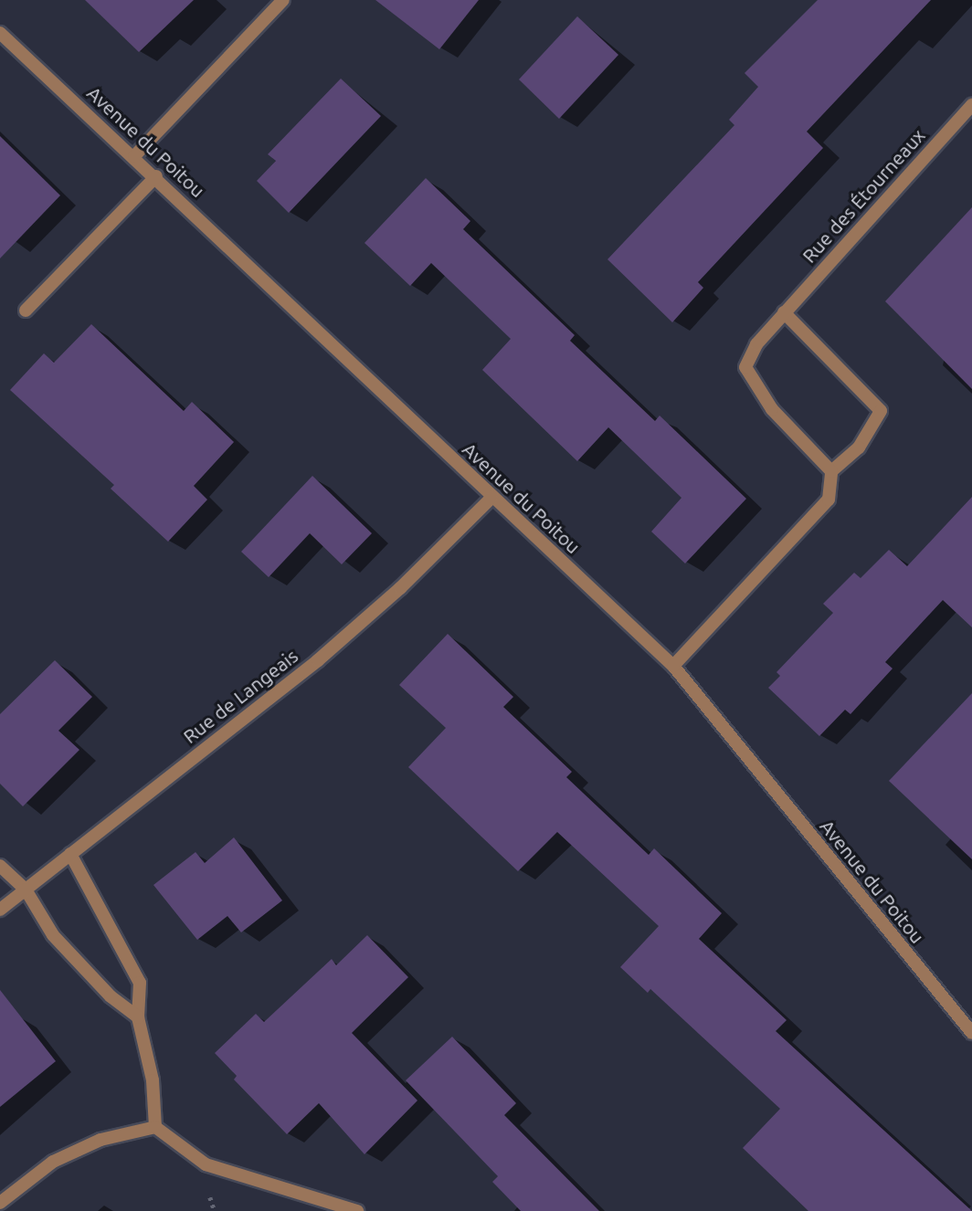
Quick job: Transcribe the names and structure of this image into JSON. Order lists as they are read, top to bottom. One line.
{"streets":{"street":["Avenue du Poitou","Rue des Étourneaux","Rue de Langeais"]},"crossings":[["Avenue du Poitou","Rue de Langeais"]]}
